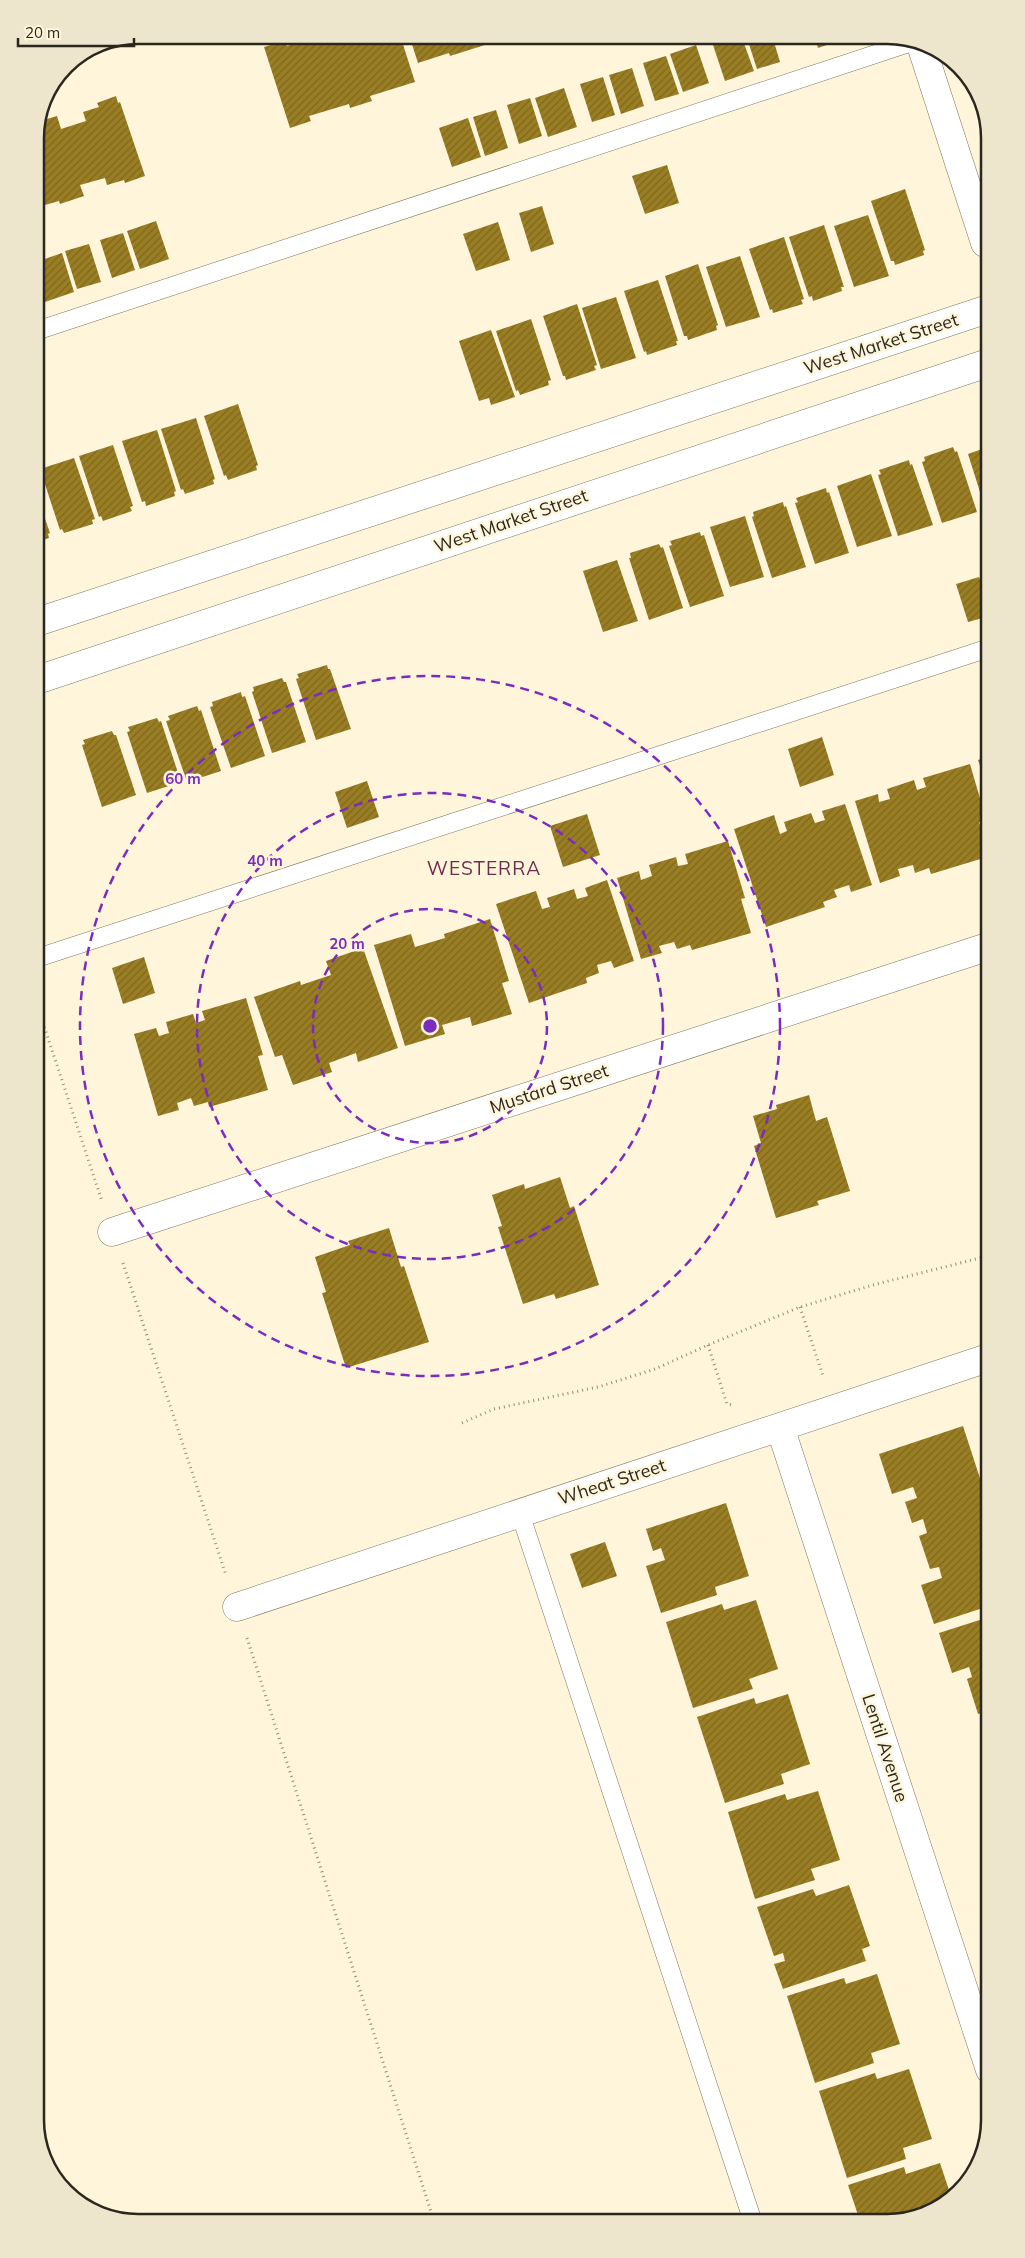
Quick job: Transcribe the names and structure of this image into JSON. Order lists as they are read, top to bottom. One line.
{"streets":{"street":["West Market Street","Mustard Street","Wheat Street","Lentil Avenue"]},"crossings":[["Wheat Street","Lentil Avenue"]],"districts":["WESTERRA"],"scale_bar":"20 m","rings":["60 m","40 m","20 m"]}
